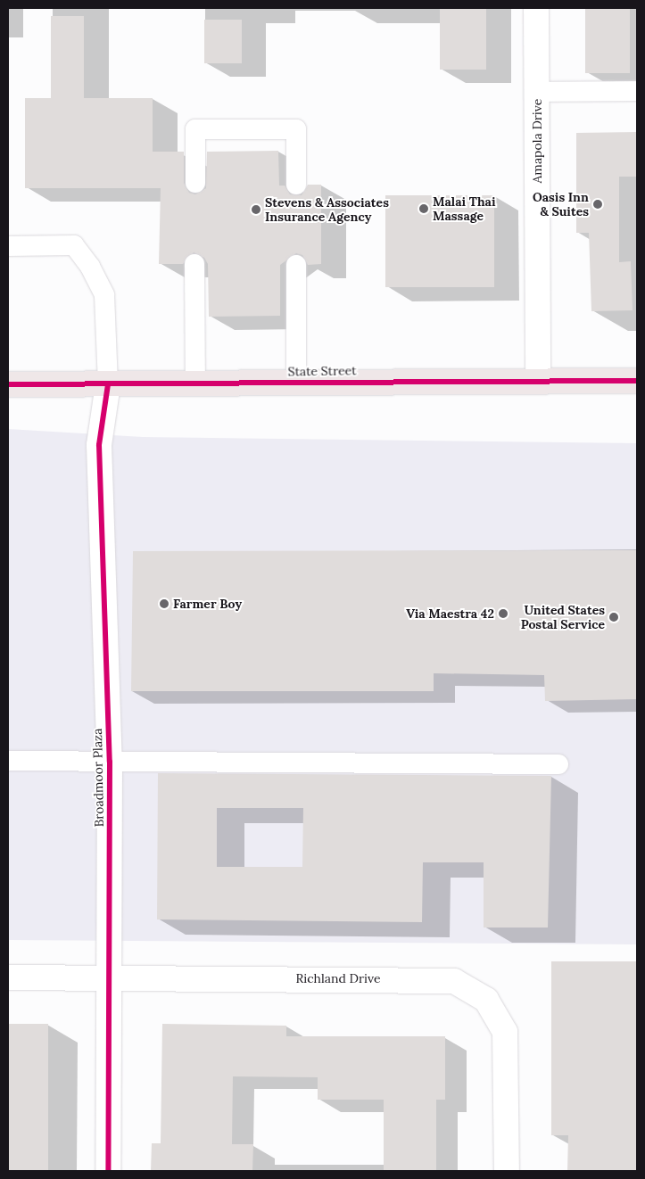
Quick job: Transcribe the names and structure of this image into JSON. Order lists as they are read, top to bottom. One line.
{"streets":{"main road":["State Street"],"street":["Amapola Drive","Broadmoor Plaza","Richland Drive"]},"crossings":[["Amapola Drive","State Street"],["State Street","Broadmoor Plaza"],["Broadmoor Plaza","Richland Drive"]],"places":["Oasis Inn & Suites","Malai Thai Massage","Stevens & Associates Insurance Agency","Farmer Boy","Via Maestra 42","United States Postal Service"]}
